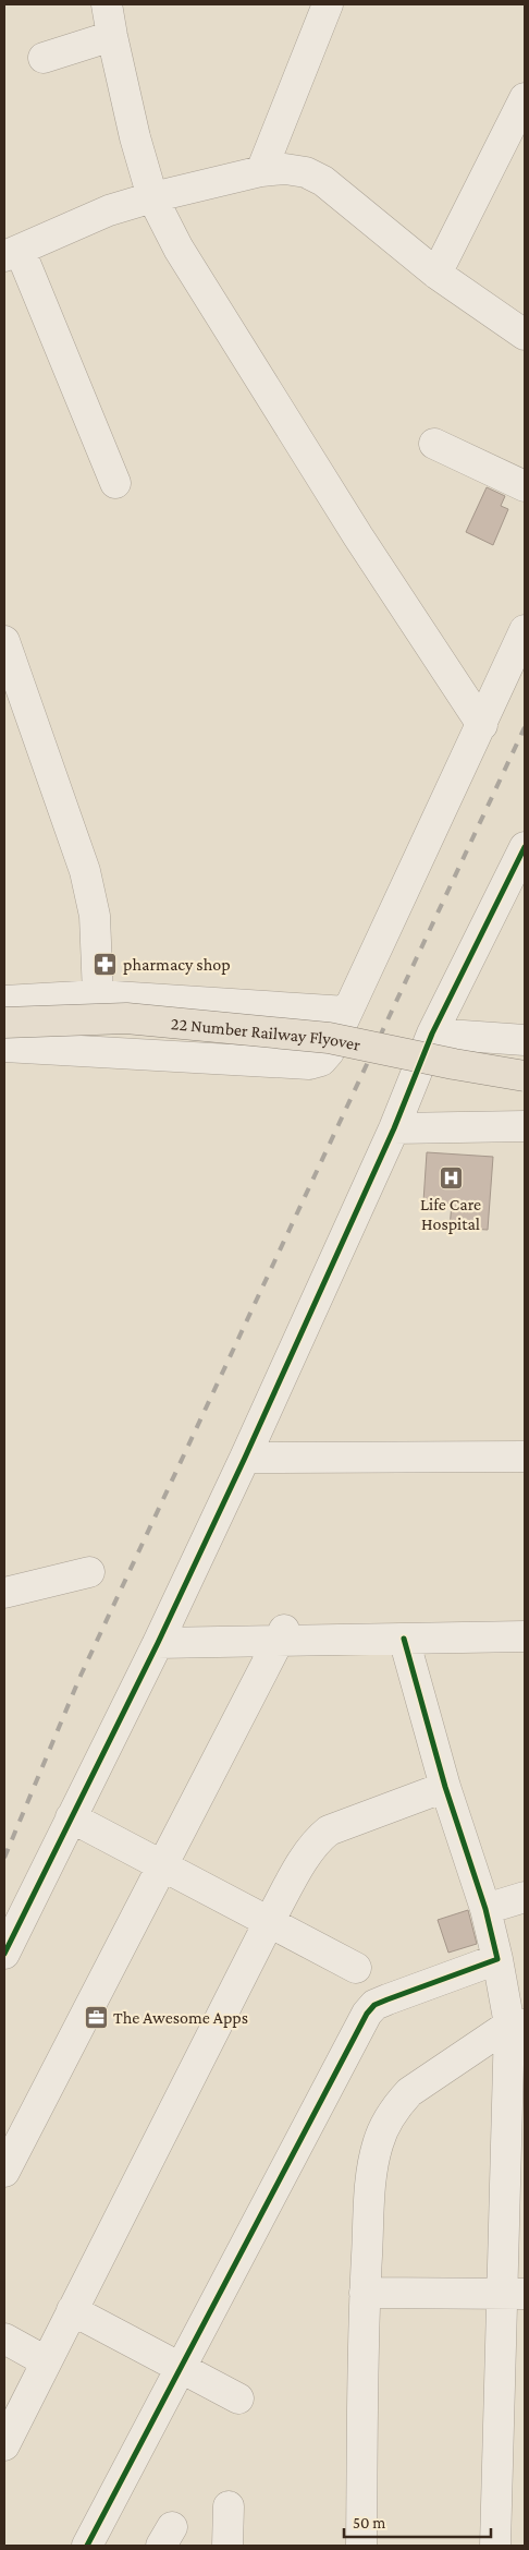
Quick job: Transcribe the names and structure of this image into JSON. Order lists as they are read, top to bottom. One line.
{"streets":{"main road":["22 Number Railway Flyover"]},"places":{"pharmacy":["pharmacy shop"],"hospital":["Life Care Hospital"],"office":["The Awesome Apps"]},"scale_bar":"50 m"}
